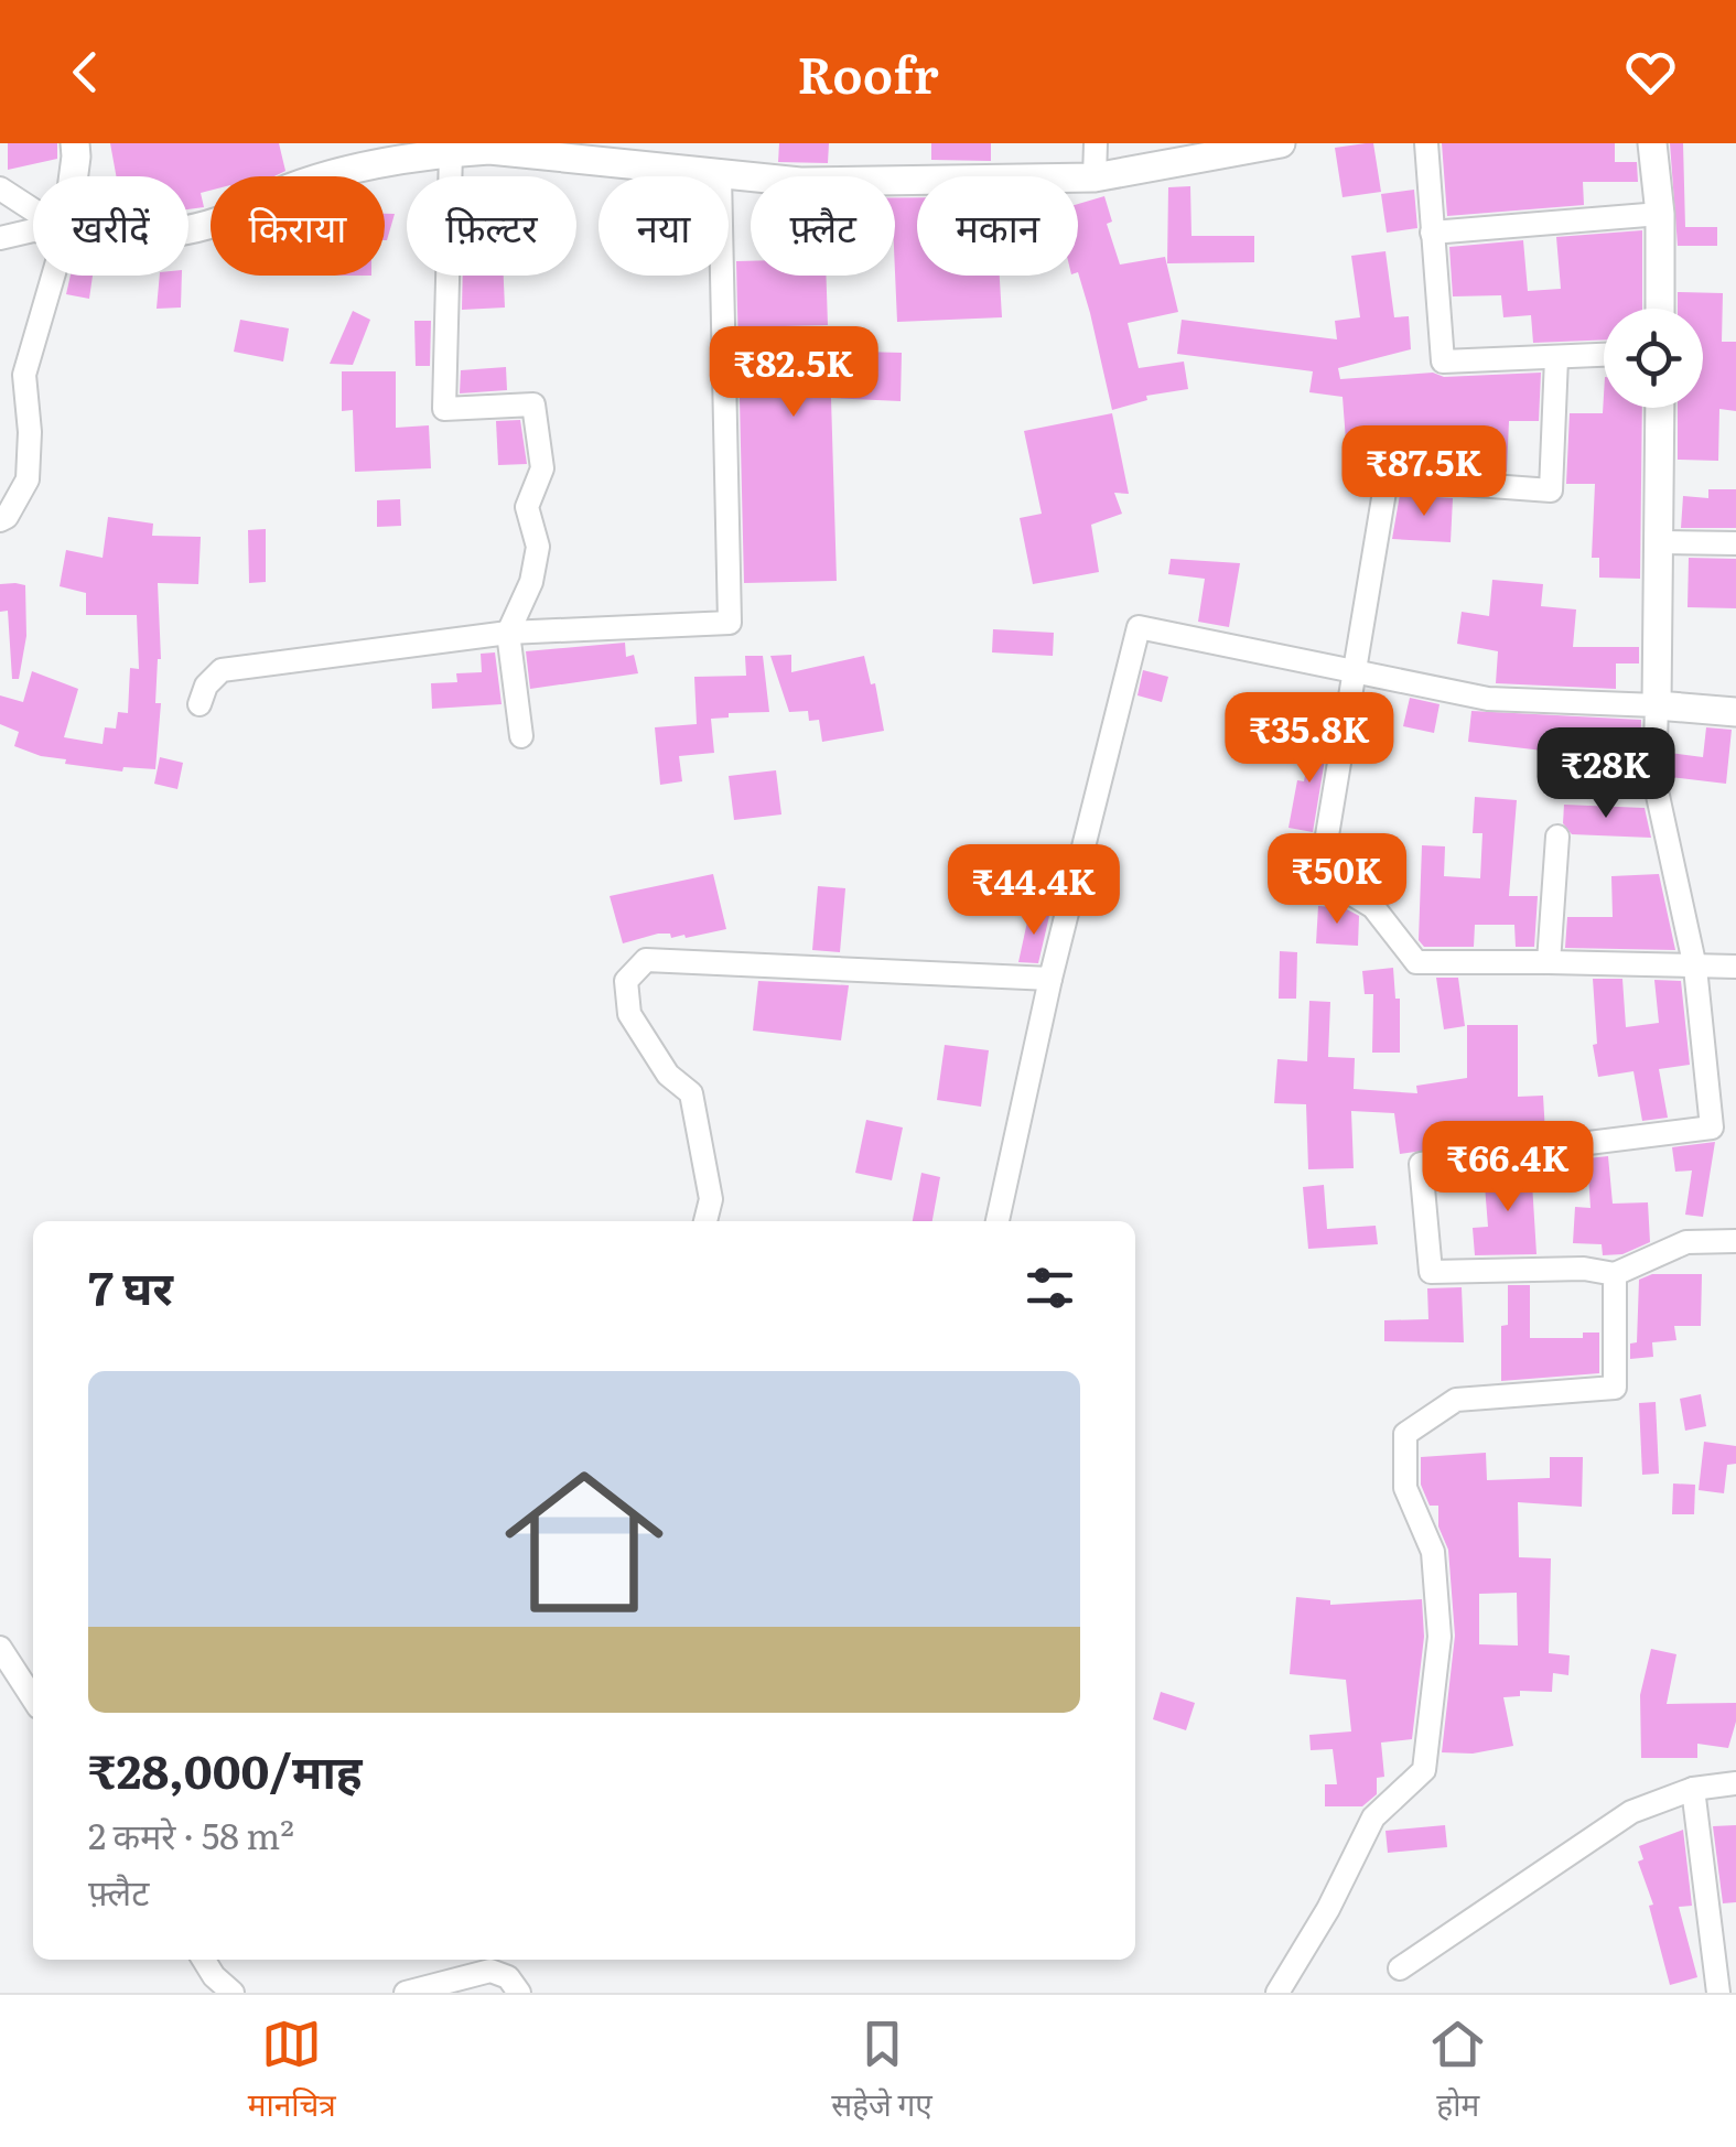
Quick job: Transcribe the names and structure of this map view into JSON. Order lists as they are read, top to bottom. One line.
{"page":{"header":"Roofr","chip":["खरीदें","किराया","फ़िल्टर","नया","फ़्लैट","मकान"],"price":["₹82.5K","₹87.5K","₹35.8K","₹28K","₹50K","₹44.4K","₹66.4K"],"heading":"7 घर","list":[{"name":"₹28,000/माह","note":"2 कमरे · 58 m² · फ़्लैट"}],"tabs":["मानचित्र","सहेजे गए","होम"]}}
